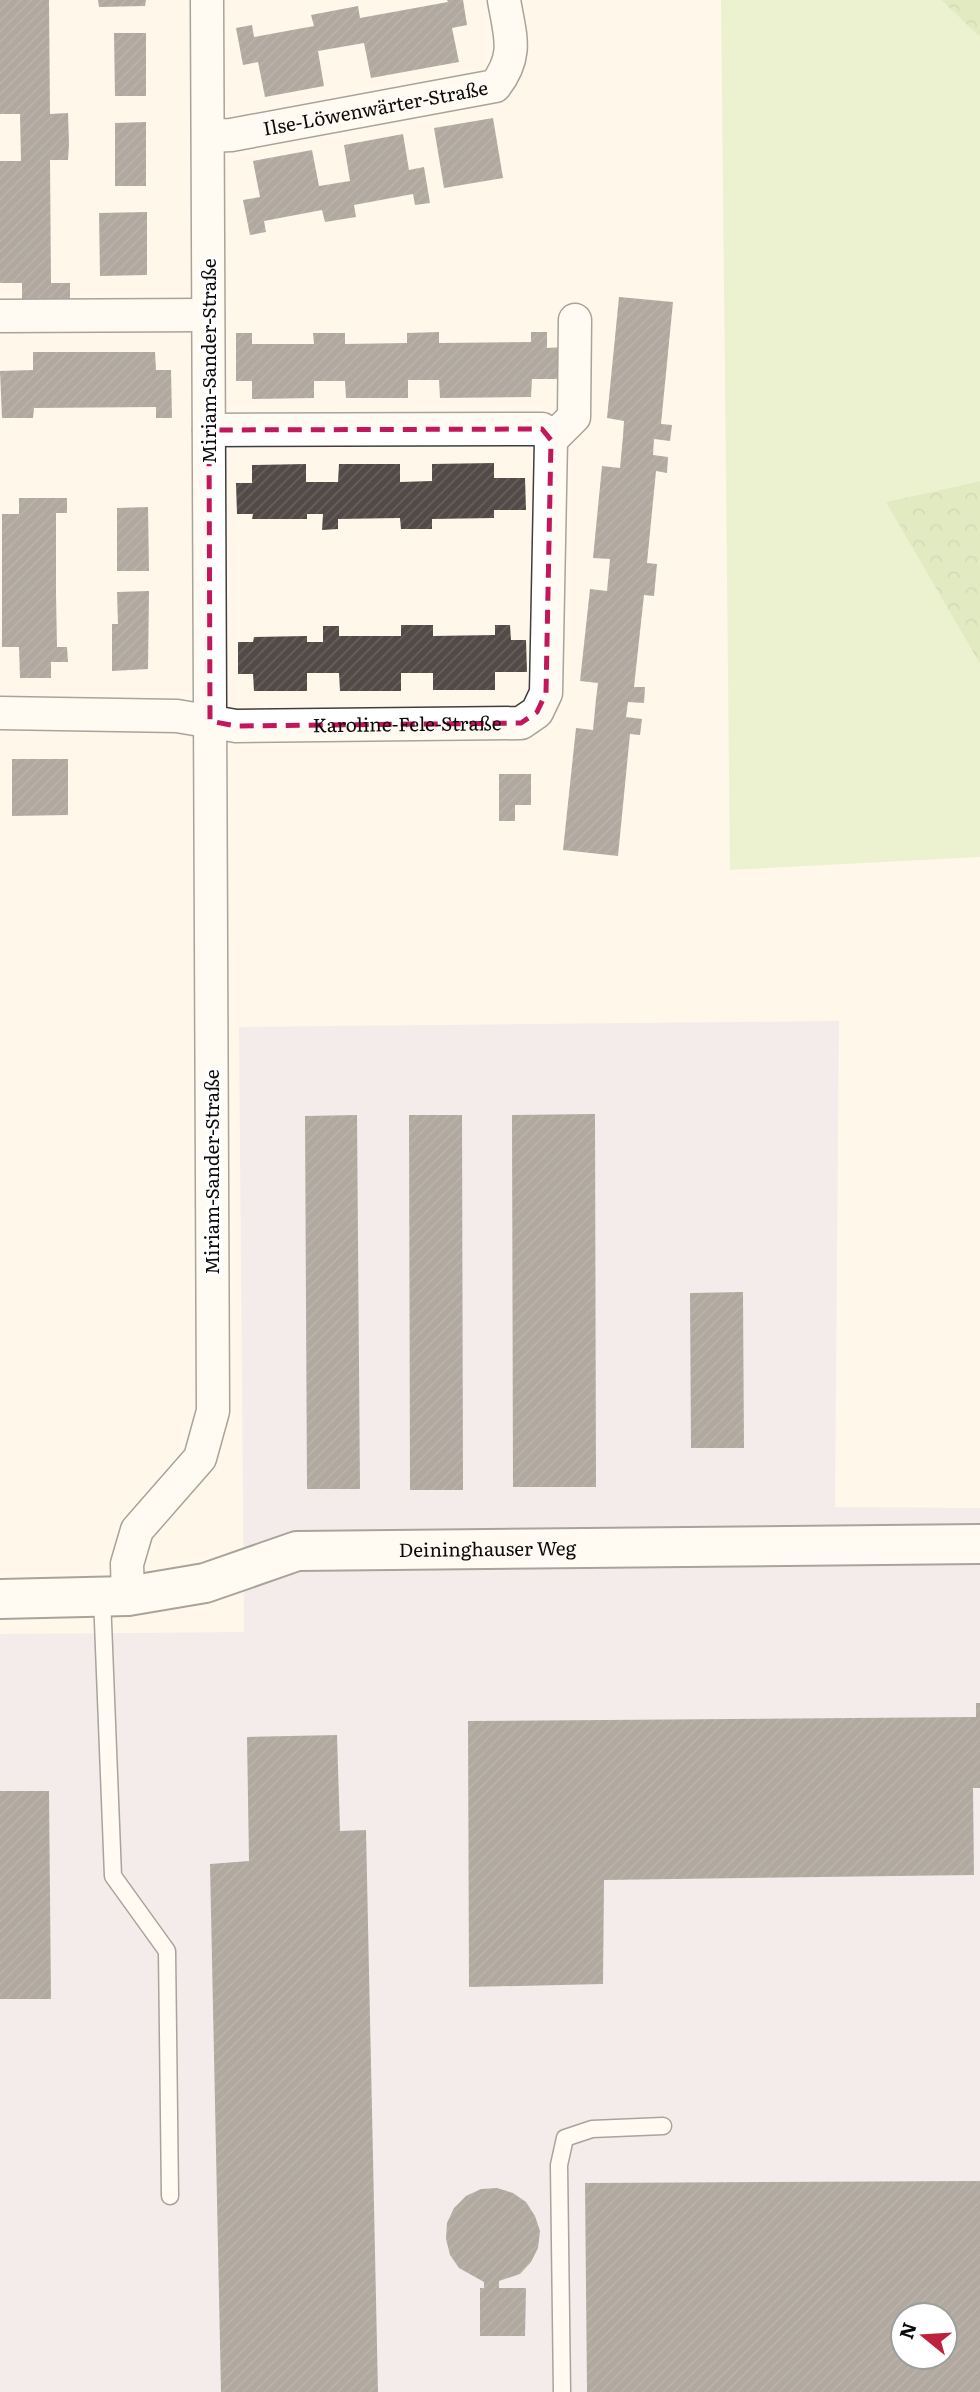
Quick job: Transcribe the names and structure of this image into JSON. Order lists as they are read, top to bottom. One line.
{"streets":{"street":["Ilse-Löwenwärter-Straße","Miriam-Sander-Straße","Karoline-Fele-Straße","Deininghauser Weg"]},"crossings":[["Ilse-Löwenwärter-Straße","Miriam-Sander-Straße"],["Miriam-Sander-Straße","Karoline-Fele-Straße"],["Miriam-Sander-Straße","Deininghauser Weg"]],"north":"left"}
